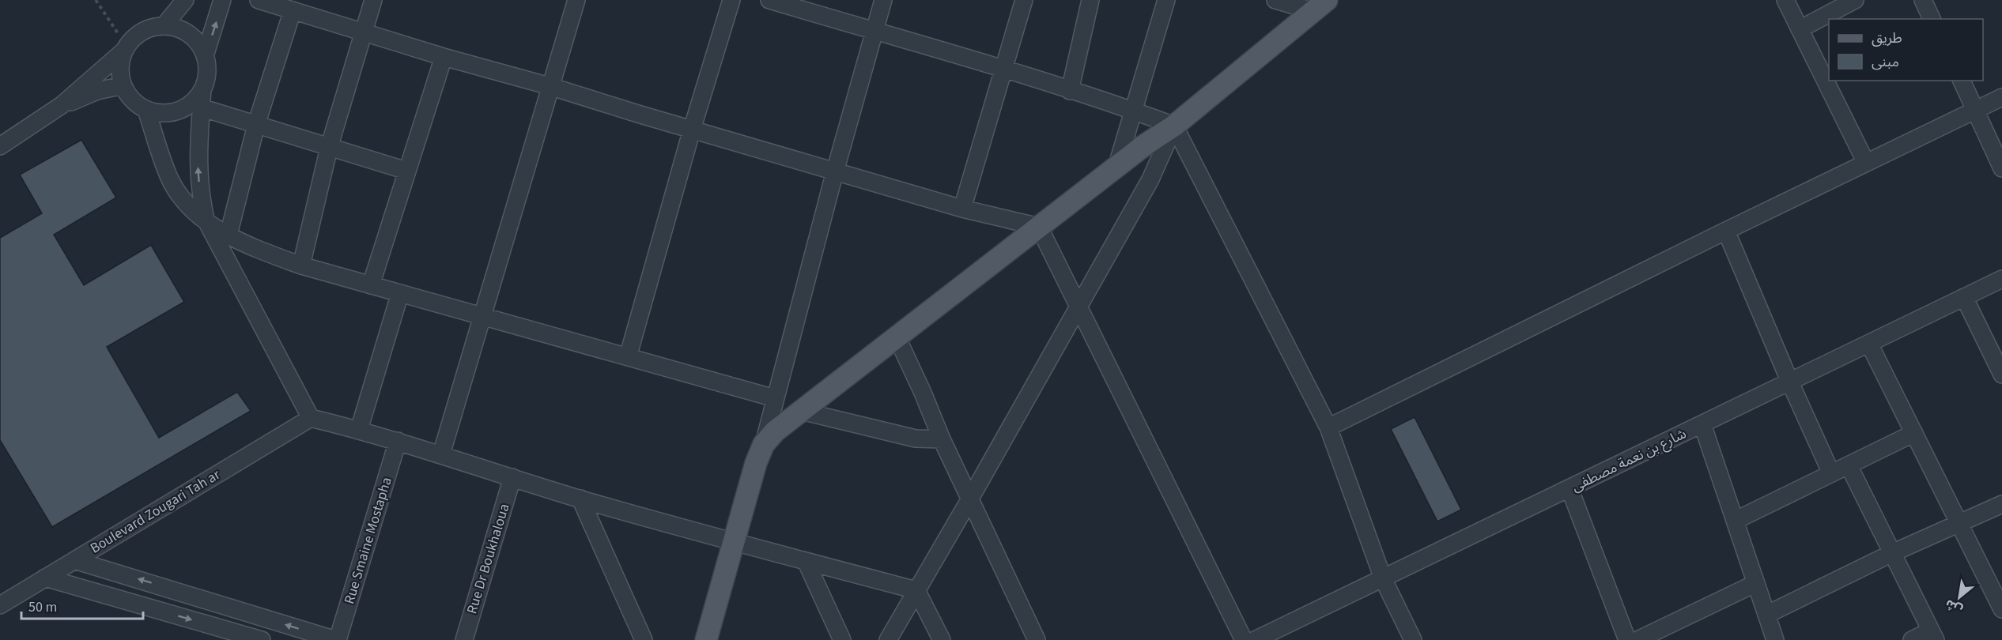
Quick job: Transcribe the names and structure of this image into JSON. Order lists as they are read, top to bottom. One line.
{"streets":{"street":["شارع بن نعمة مصطفى","Boulevard Zougari Tah ar","Rue Smaine Mostapha","Rue Dr Boukhaloua"]},"legend":["طريق","مبنى"],"scale_bar":"50 m","north":"bottom left"}
